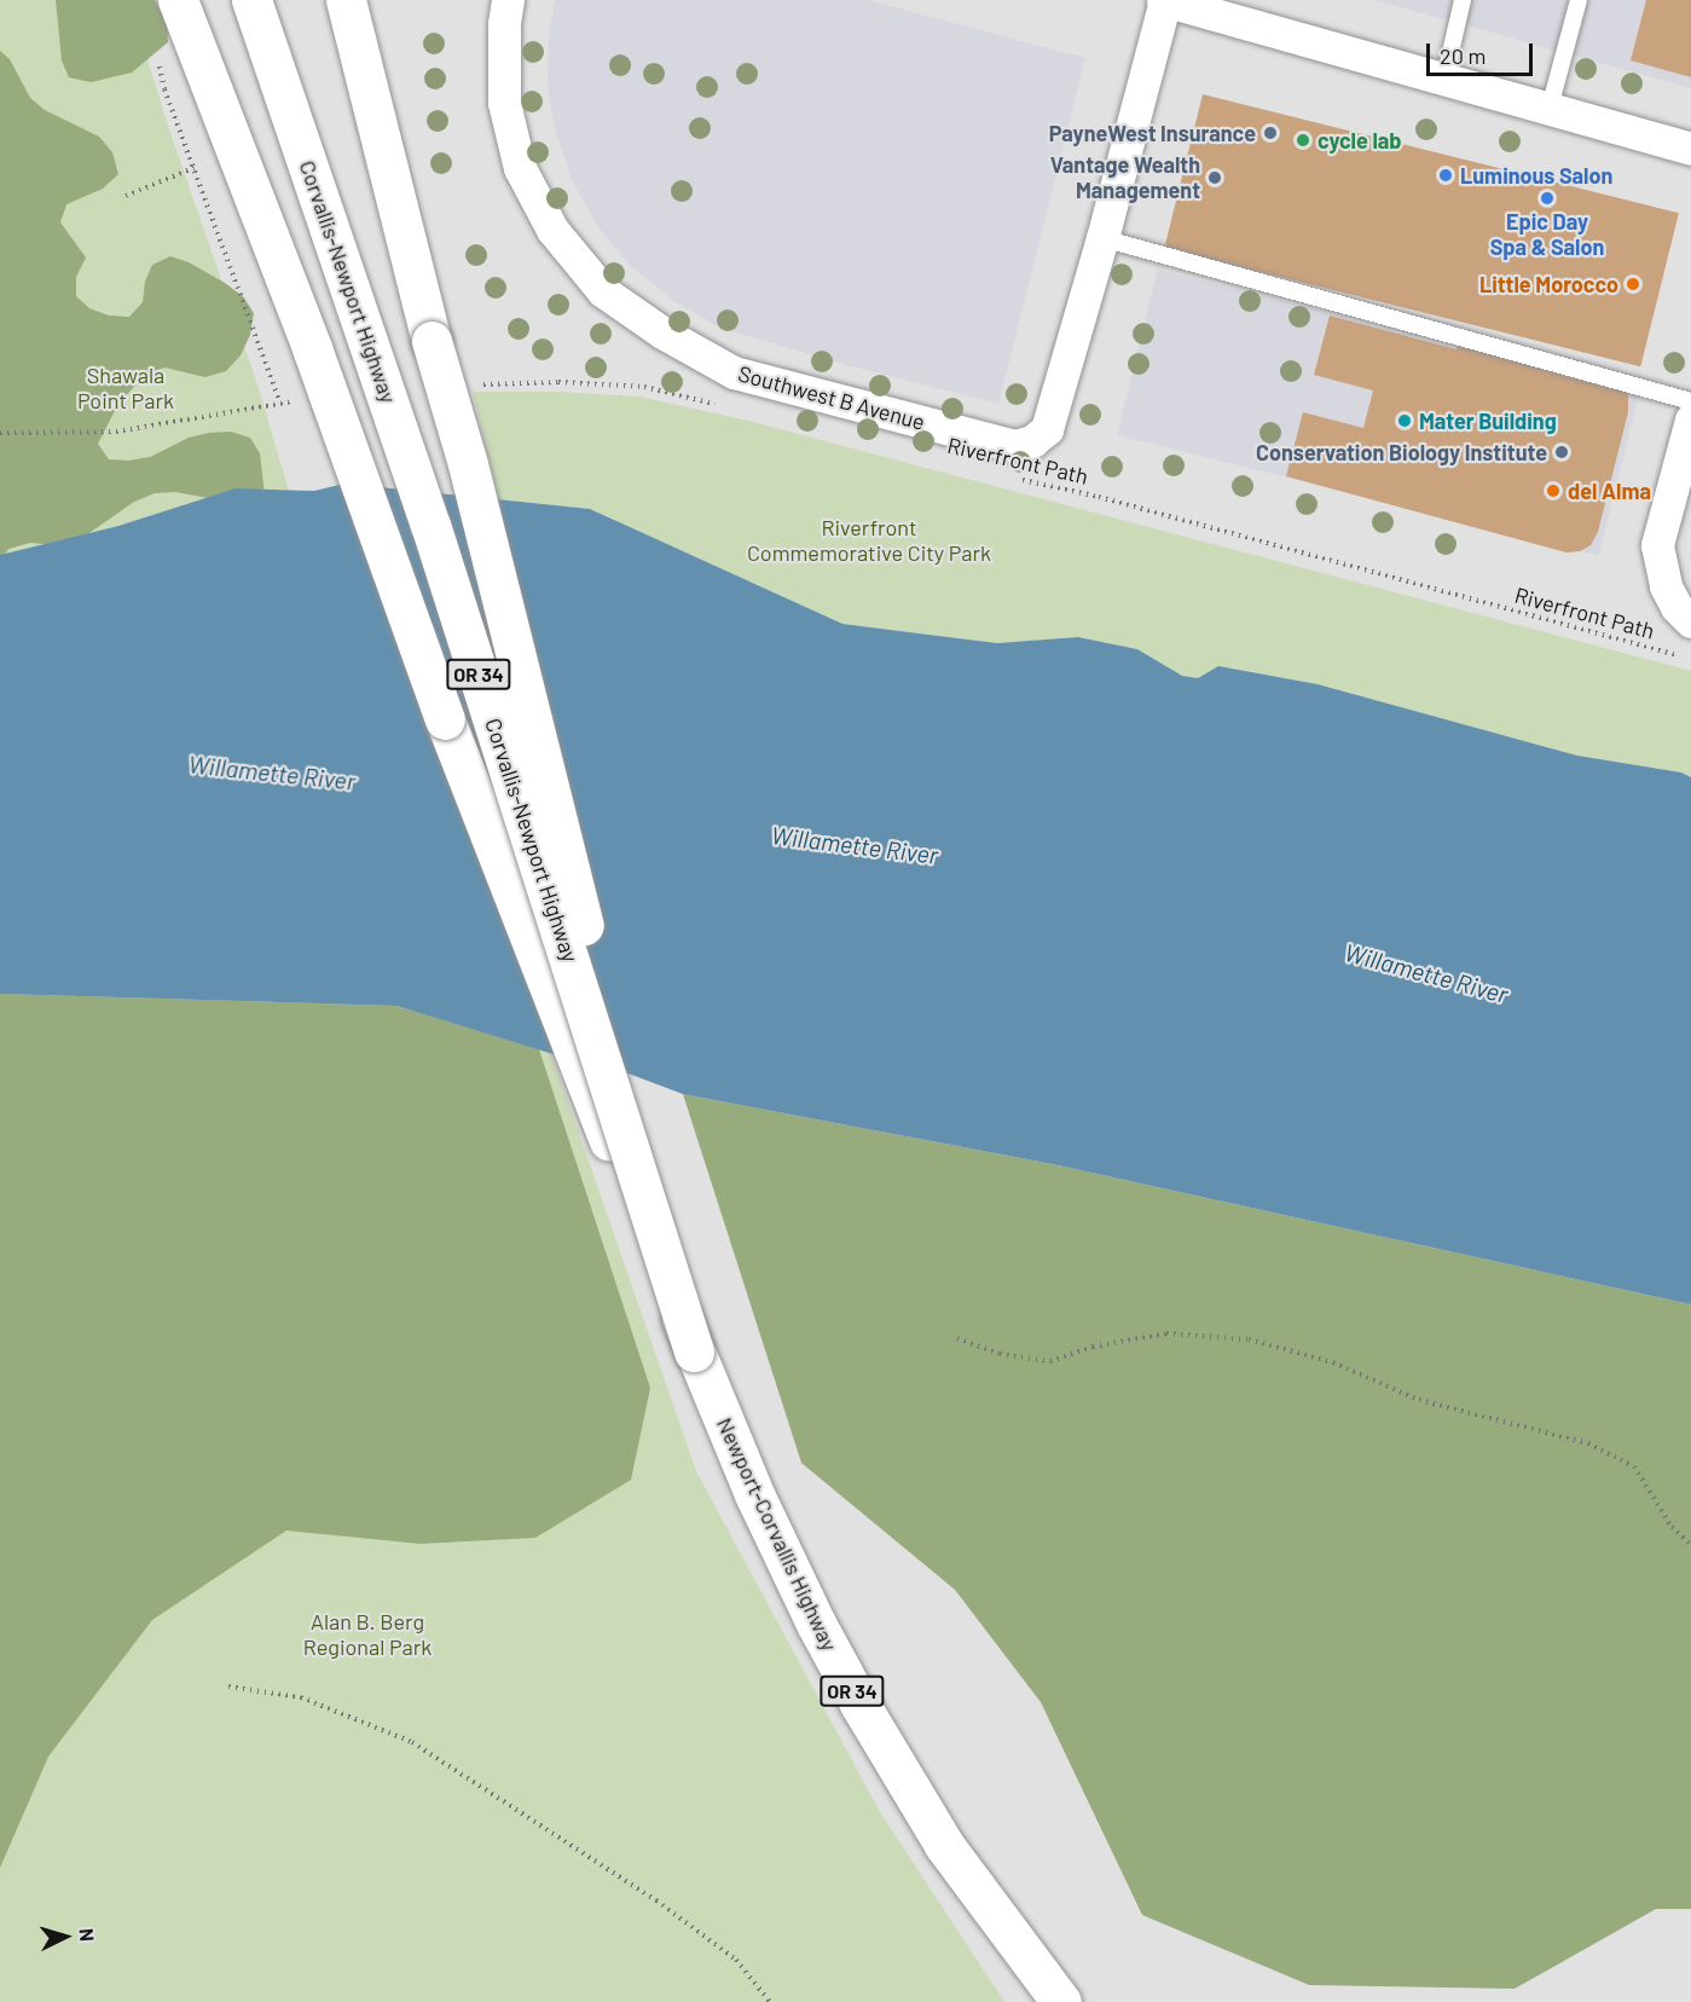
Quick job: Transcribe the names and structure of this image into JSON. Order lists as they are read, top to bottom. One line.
{"streets":{"highway":["Corvallis-Newport Highway","OR 34","Newport-Corvallis Highway"],"street":["Southwest B Avenue"],"path":["Riverfront Path"]},"crossings":[["Corvallis-Newport Highway","Newport-Corvallis Highway"]],"water":["Willamette River"],"parks":["Shawala Point Park","Riverfront Commemorative City Park","Alan B. Berg Regional Park"],"places":["PayneWest Insurance","cycle lab","Luminous Salon","Vantage Wealth Management","Epic Day Spa & Salon","Little Morocco","Mater Building","Conservation Biology Institute","del Alma"],"scale_bar":"20 m","north":"right"}
